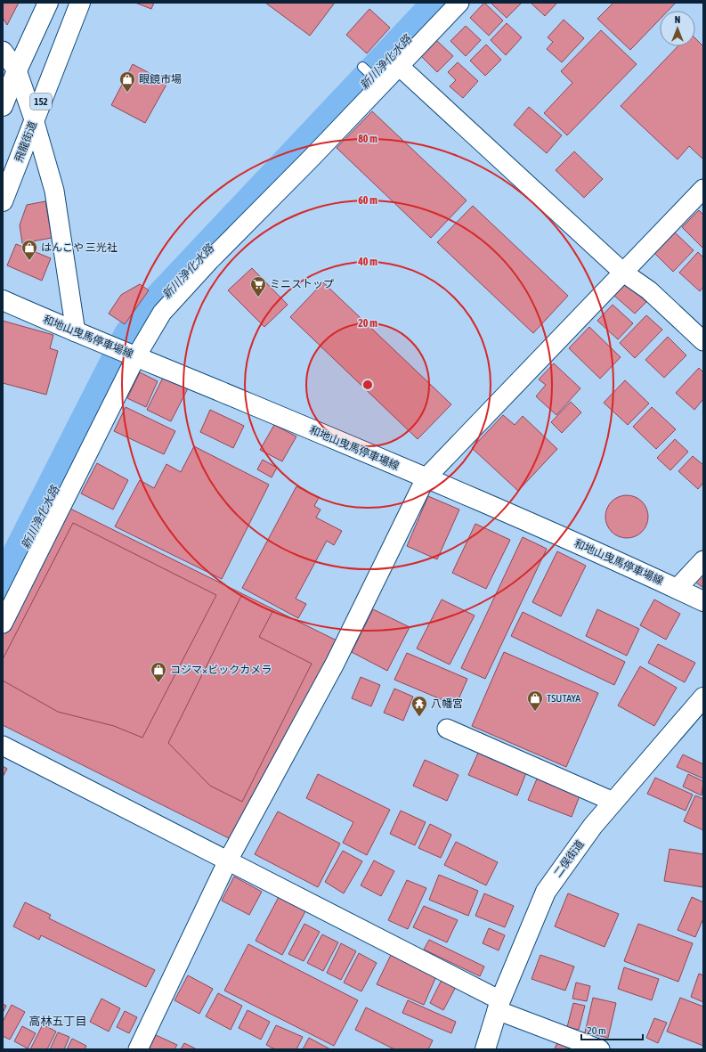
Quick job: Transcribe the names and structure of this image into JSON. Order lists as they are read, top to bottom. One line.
{"streets":{"main road":["152","飛龍街道","和地山曳馬停車場線","二俣街道"]},"districts":["高林五丁目"],"water":["新川浄化水路"],"places":{"shop":["眼鏡市場","はんこや 三光社","コジマ×ビックカメラ","TSUTAYA"],"supermarket":["ミニストップ"],"temple":["八幡宮"]},"scale_bar":"20 m","north":"top","rings":["80 m","60 m","40 m","20 m"]}
